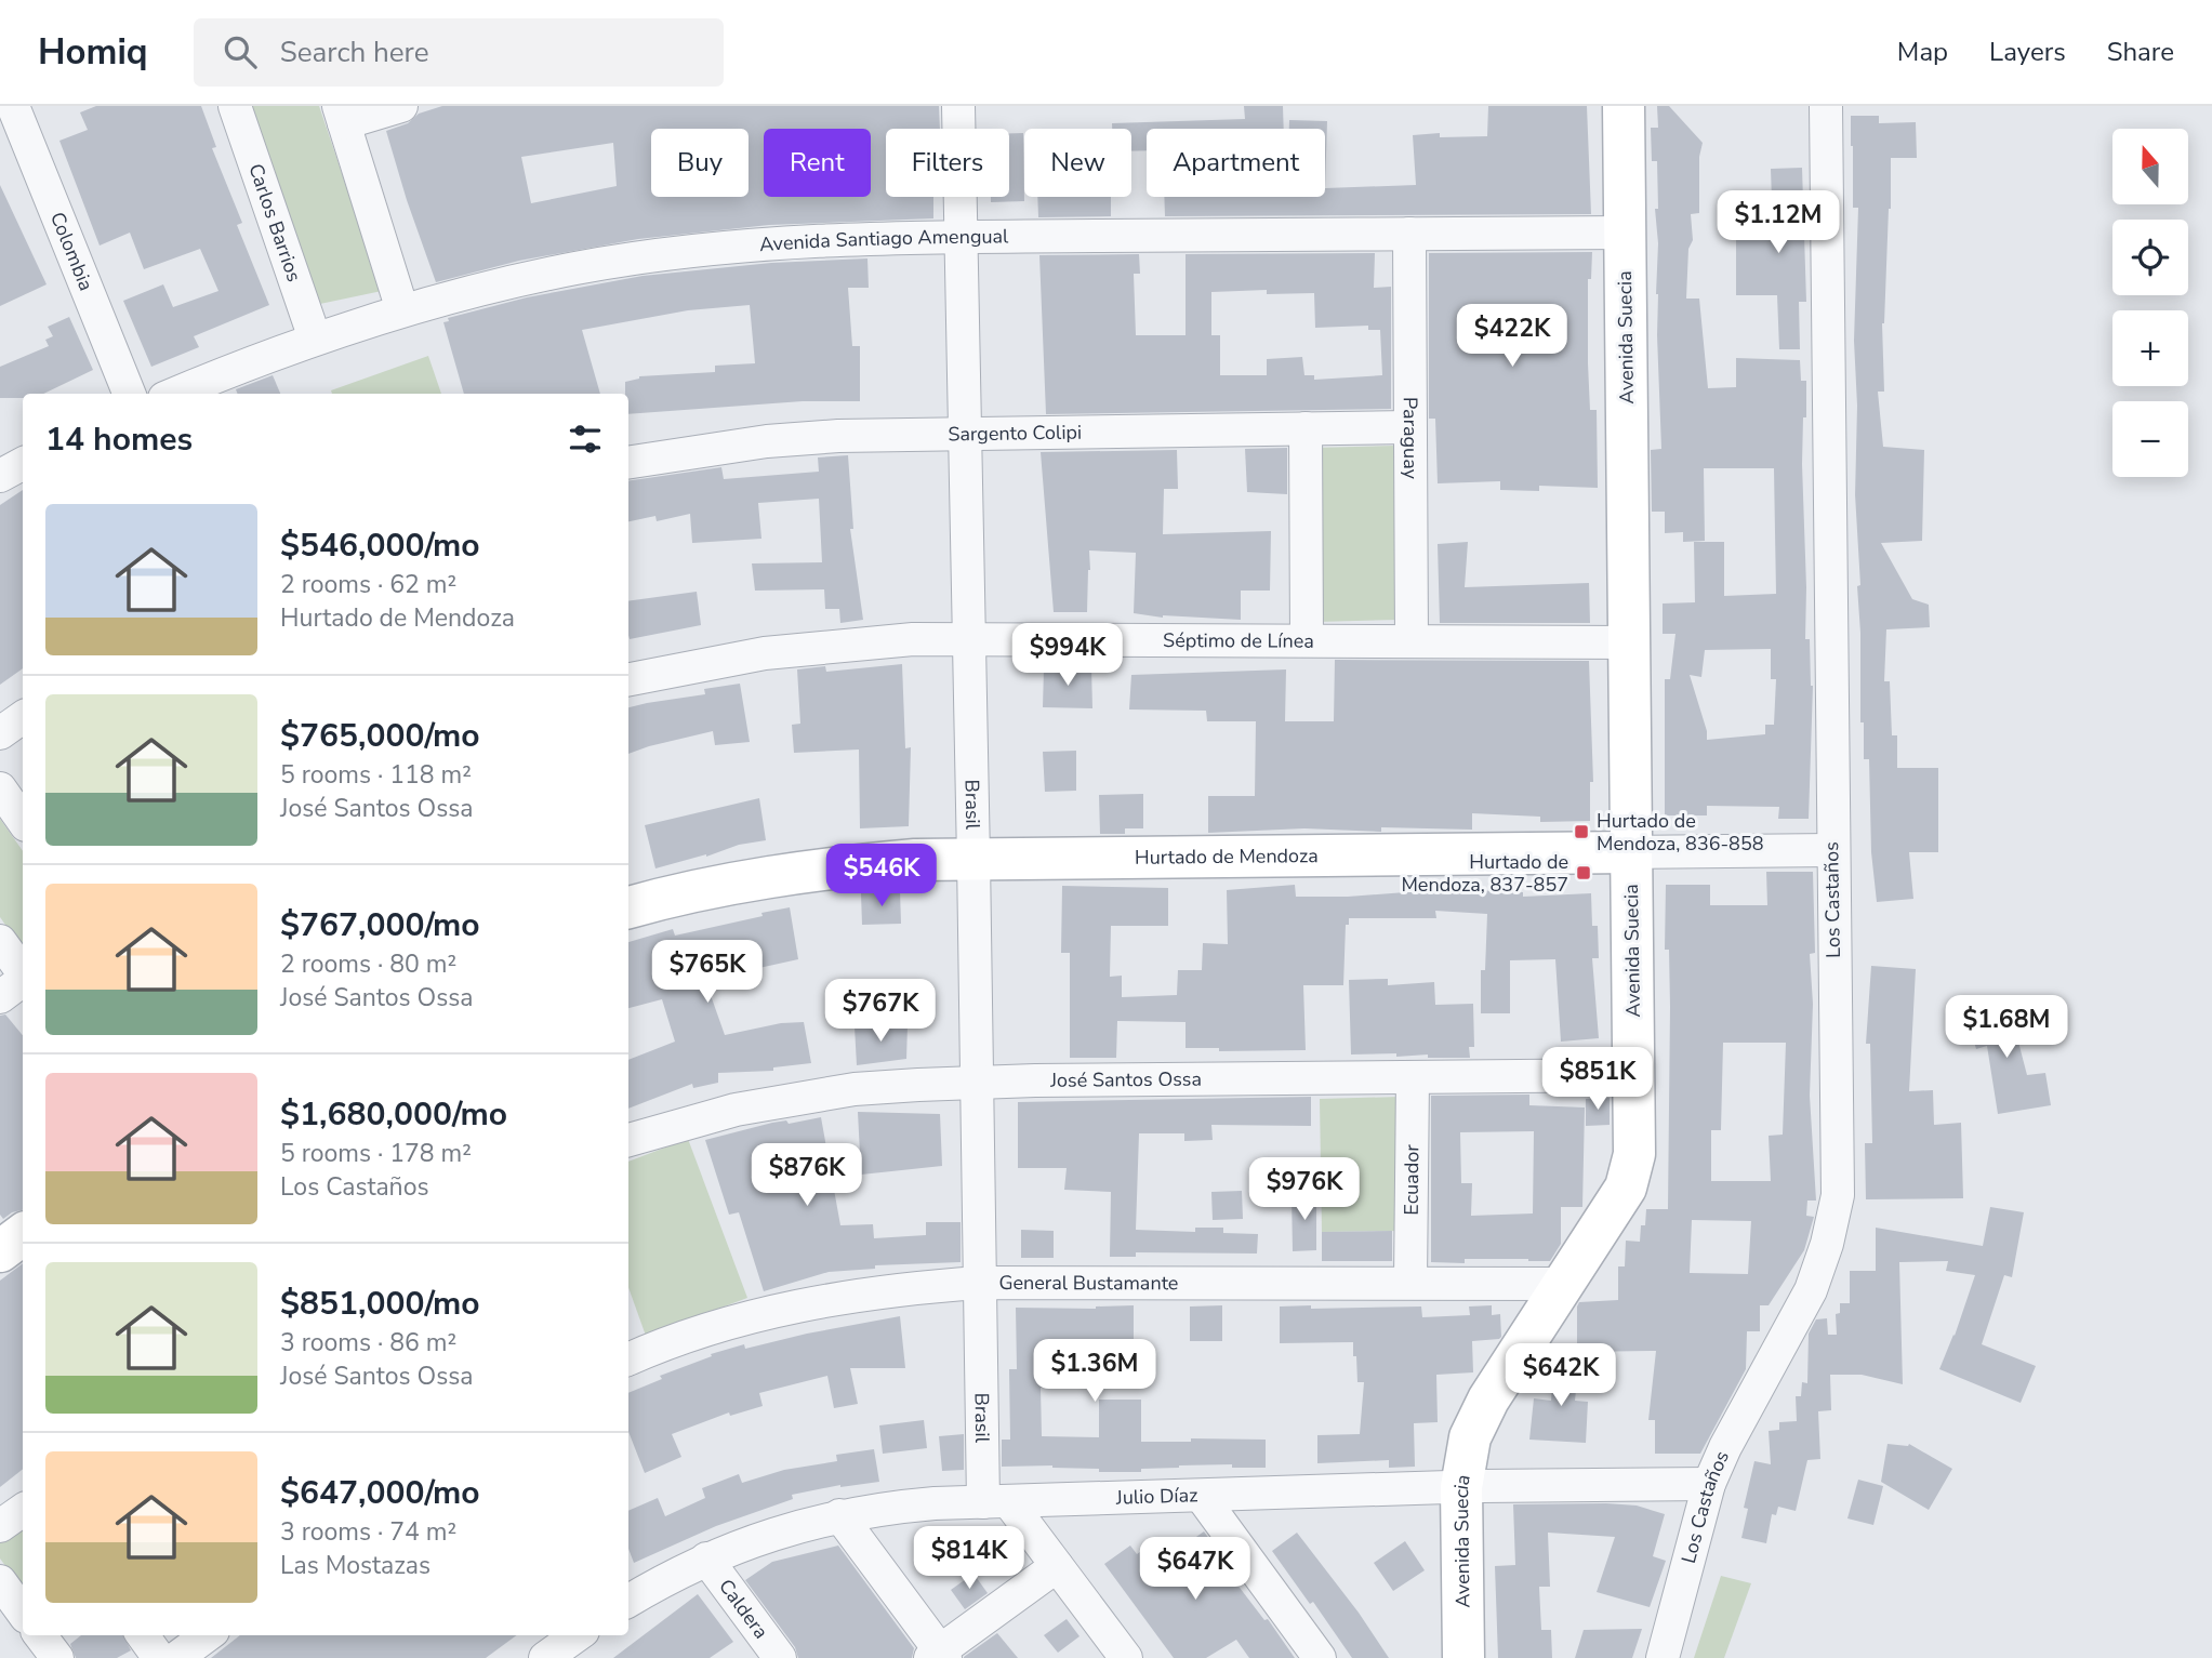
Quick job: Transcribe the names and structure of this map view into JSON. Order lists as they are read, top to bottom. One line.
{"streets":{"main road":["Avenida Suecia","Hurtado de Mendoza"],"street":["Carlos Barrios","Avenida Santiago Amengual","Colombia","Sargento Colipi","Paraguay","Séptimo de Línea","Brasil","Los Castaños","José Santos Ossa","Ecuador","General Bustamante","Julio Díaz","Caldera"]},"crossings":[["Carlos Barrios","Avenida Santiago Amengual"],["Avenida Santiago Amengual","Avenida Suecia"],["Avenida Santiago Amengual","Paraguay"],["Avenida Santiago Amengual","Brasil"],["Avenida Suecia","Séptimo de Línea"],["Avenida Suecia","Hurtado de Mendoza"],["Avenida Suecia","José Santos Ossa"],["Avenida Suecia","General Bustamante"],["Avenida Suecia","Julio Díaz"],["Sargento Colipi","Paraguay"],["Sargento Colipi","Brasil"],["Paraguay","Séptimo de Línea"],["Séptimo de Línea","Brasil"],["Brasil","Hurtado de Mendoza"],["Brasil","José Santos Ossa"],["Brasil","General Bustamante"],["Brasil","Julio Díaz"],["Hurtado de Mendoza","Los Castaños"],["Los Castaños","Julio Díaz"],["José Santos Ossa","Ecuador"],["Ecuador","General Bustamante"],["Julio Díaz","Caldera"]],"places":{"transit":["Hurtado de Mendoza, 836-858","Hurtado de Mendoza, 837-857"]},"north":"top","page":{"header":"Homiq","search":"Search here","nav":["Map","Layers","Share"],"map_buttons":["+","−"],"chip":["Buy","Rent","Filters","New","Apartment"],"price":["$1.12M","$422K","$994K","$546K","$765K","$767K","$1.68M","$851K","$876K","$976K","$1.36M","$642K","$814K","$647K"],"heading":"14 homes","list":[{"name":"$546,000/mo","note":"2 rooms · 62 m² · Hurtado de Mendoza"},{"name":"$765,000/mo","note":"5 rooms · 118 m² · José Santos Ossa"},{"name":"$767,000/mo","note":"2 rooms · 80 m² · José Santos Ossa"},{"name":"$1,680,000/mo","note":"5 rooms · 178 m² · Los Castaños"},{"name":"$851,000/mo","note":"3 rooms · 86 m² · José Santos Ossa"},{"name":"$647,000/mo","note":"3 rooms · 74 m² · Las Mostazas"}]}}
